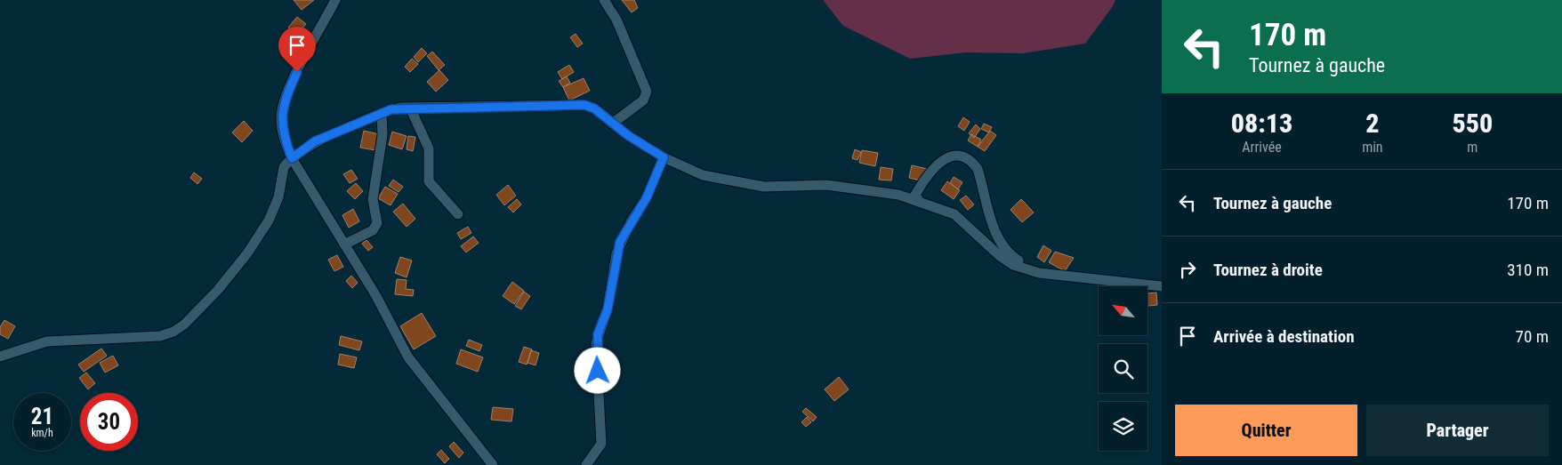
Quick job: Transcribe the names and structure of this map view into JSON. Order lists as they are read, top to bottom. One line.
{"north":"top left","page":{"turn":["170 m","Tournez à gauche"],"eta":["08:13","Arrivée","2","min","550","m"],"list":[{"name":"Tournez à gauche","value":"170 m"},{"name":"Tournez à droite","value":"310 m"},{"name":"Arrivée à destination","value":"70 m"}],"speed":"21 km/h","limit":"30","buttons":["Quitter","Partager"]}}
